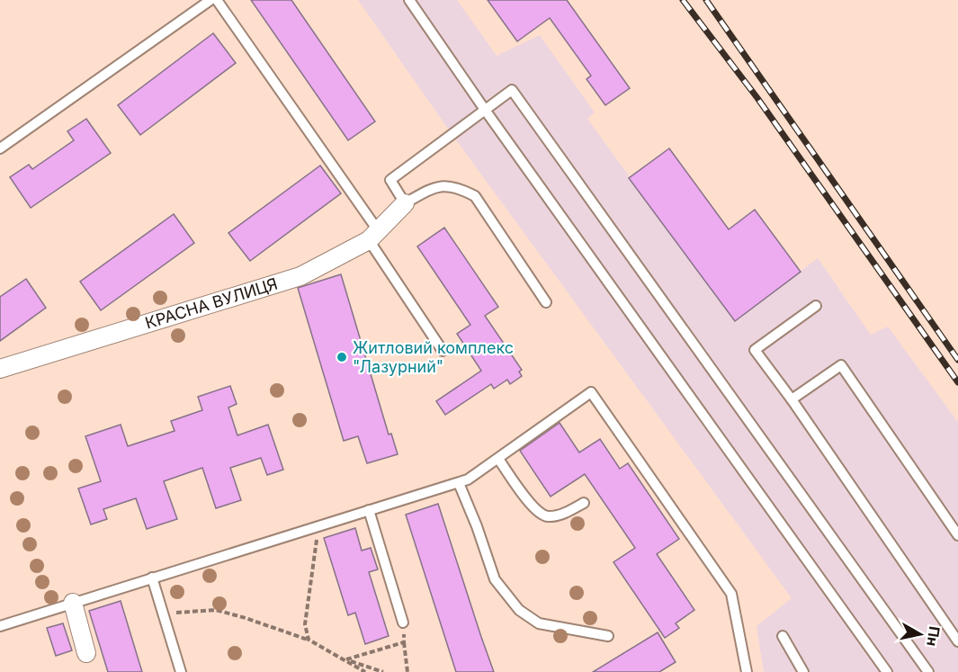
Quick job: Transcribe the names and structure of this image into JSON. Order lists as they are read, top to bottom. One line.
{"streets":{"street":["КРАСНА ВУЛИЦЯ"]},"places":["Житловий комплекс \"Лазурний\""],"north":"right"}
